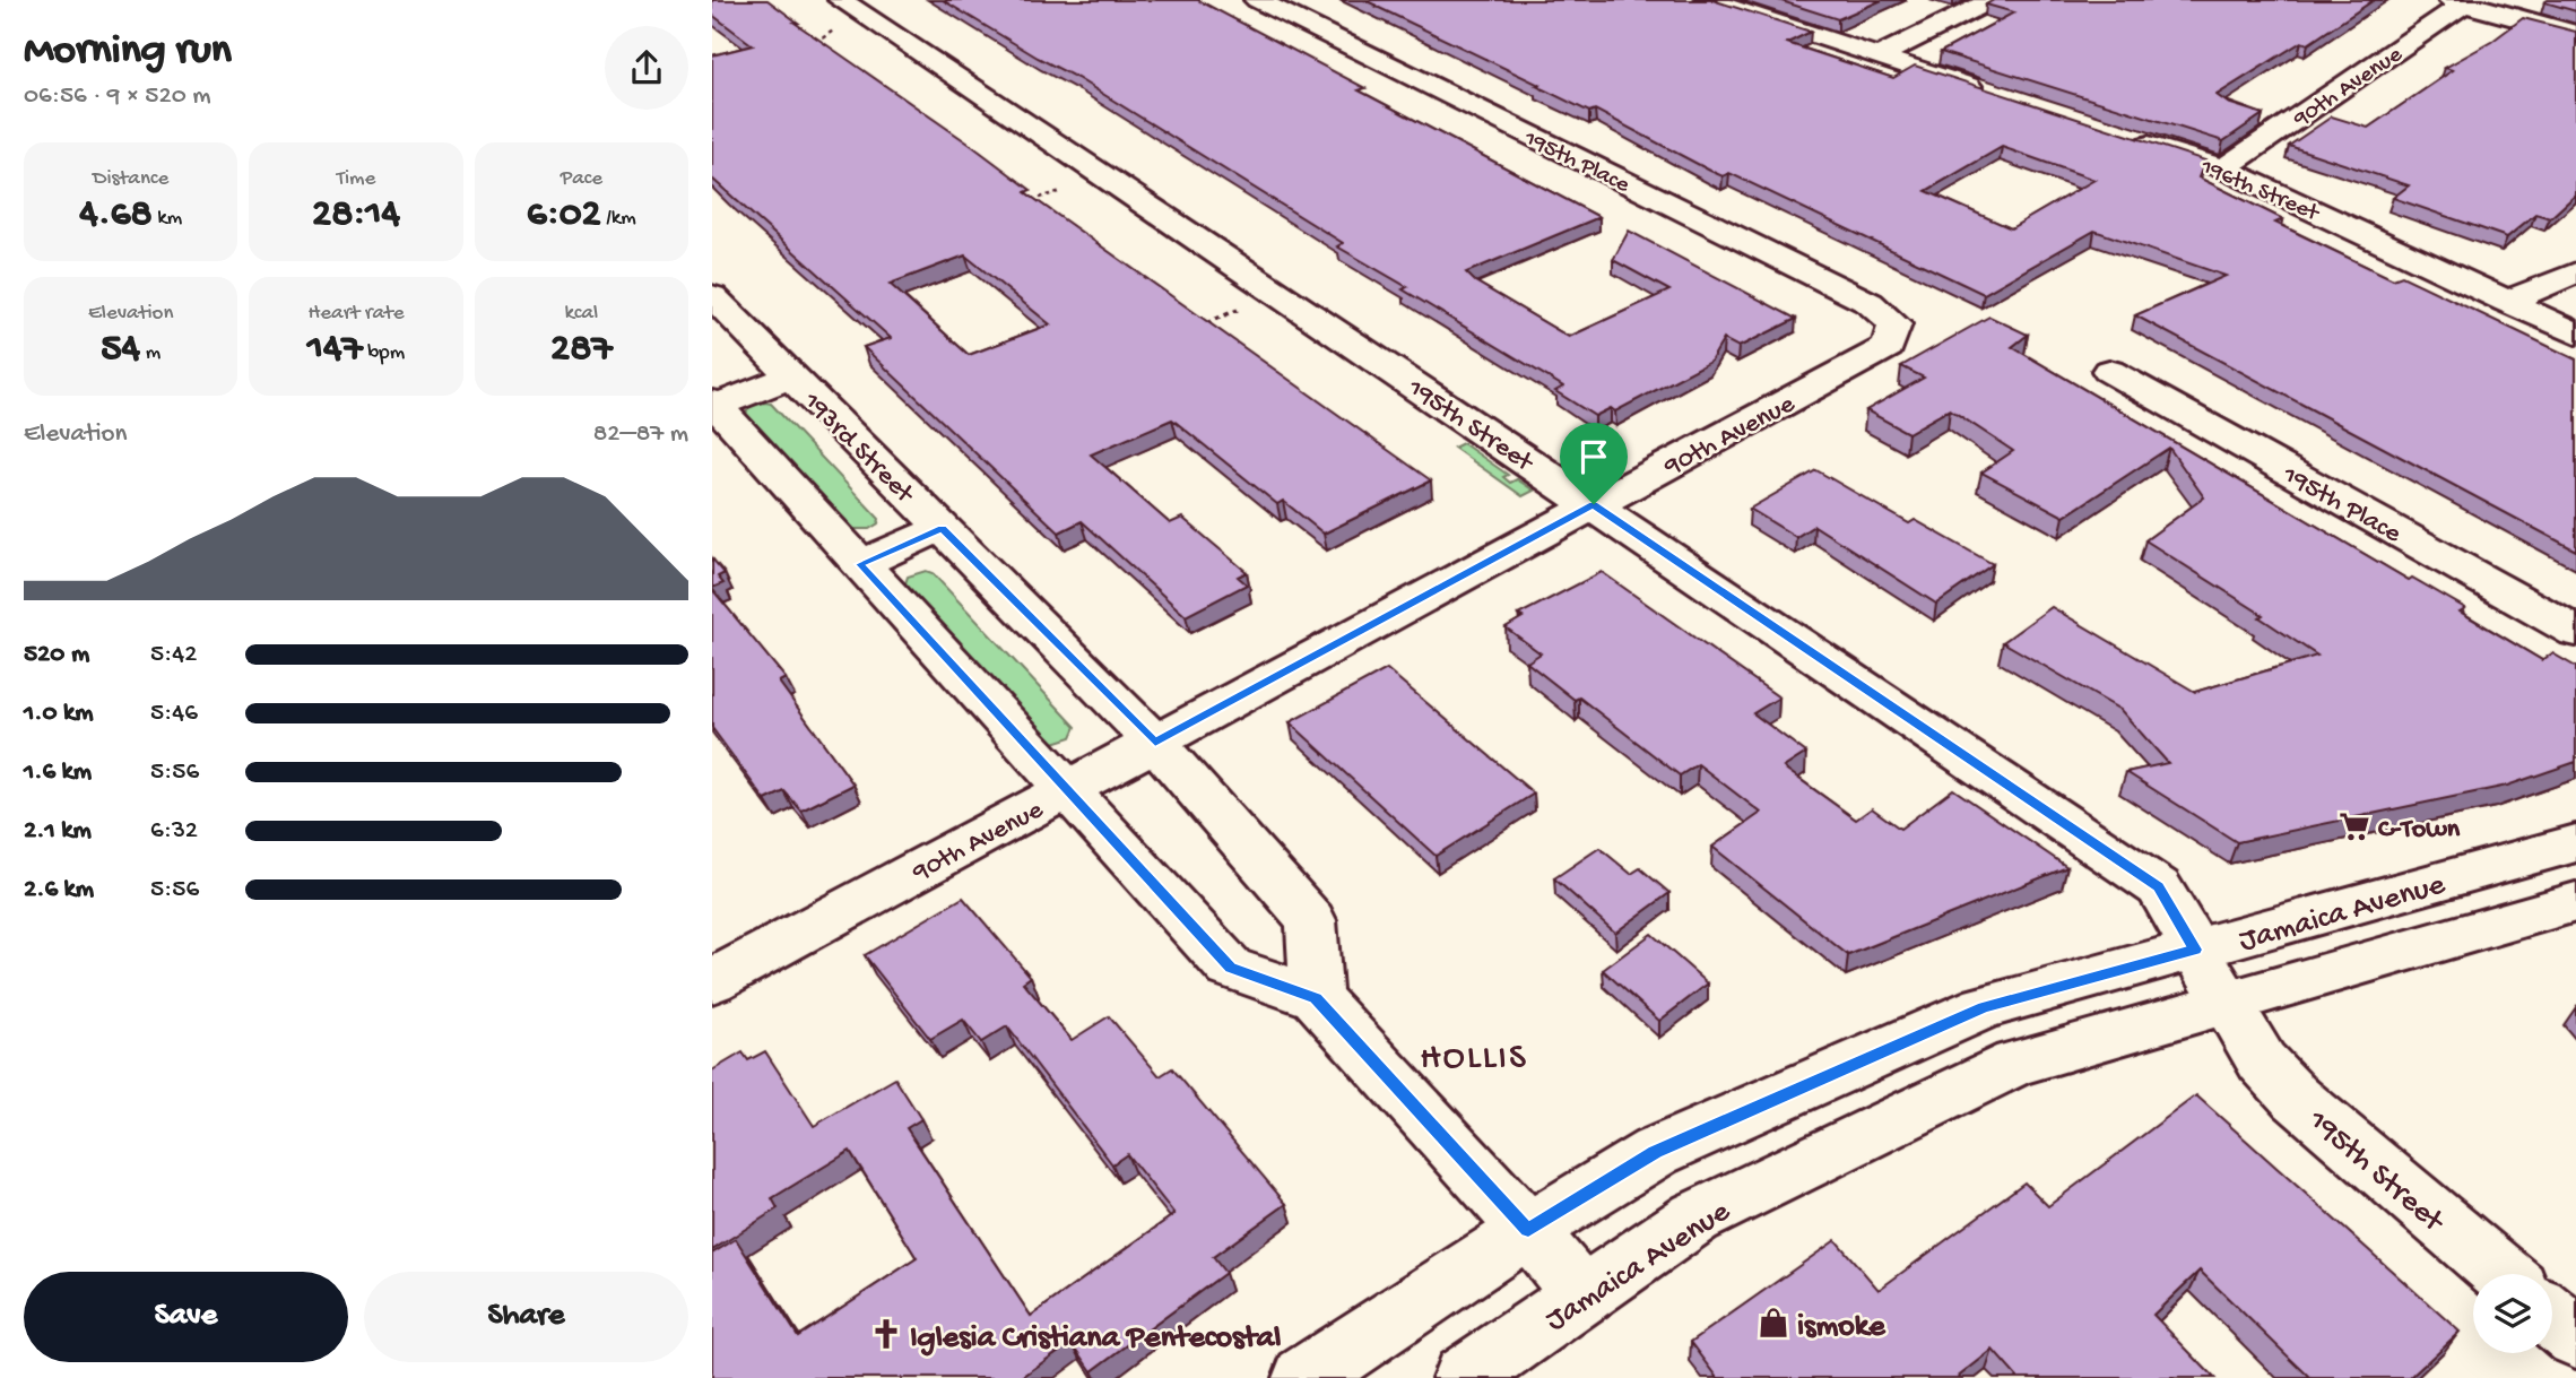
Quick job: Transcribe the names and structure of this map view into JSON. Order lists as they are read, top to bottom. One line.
{"streets":{"street":["90th Avenue","195th Place","196th Street","195th Street","193rd Street","Jamaica Avenue"]},"crossings":[["90th Avenue","195th Place"],["90th Avenue","196th Street"],["90th Avenue","195th Street"],["90th Avenue","193rd Street"],["195th Street","Jamaica Avenue"]],"districts":["HOLLIS"],"places":{"supermarket":["C-Town"],"shop":["ismoke"],"church":["Iglesia Cristiana Pentecostal"]},"page":{"heading":["Morning run","06:56 · 9 × 520 m"],"stats":[["Distance","4.68 km"],["Time","28:14"],["Pace","6:02 /km"],["Elevation","54 m"],["Heart rate","147 bpm"],["kcal","287"]],"chart":["Elevation","82–87 m"],"list":[{"name":"520 m","note":"5:42"},{"name":"1.0 km","note":"5:46"},{"name":"1.6 km","note":"5:56"},{"name":"2.1 km","note":"6:32"},{"name":"2.6 km","note":"5:56"}],"buttons":["Save","Share"]}}
